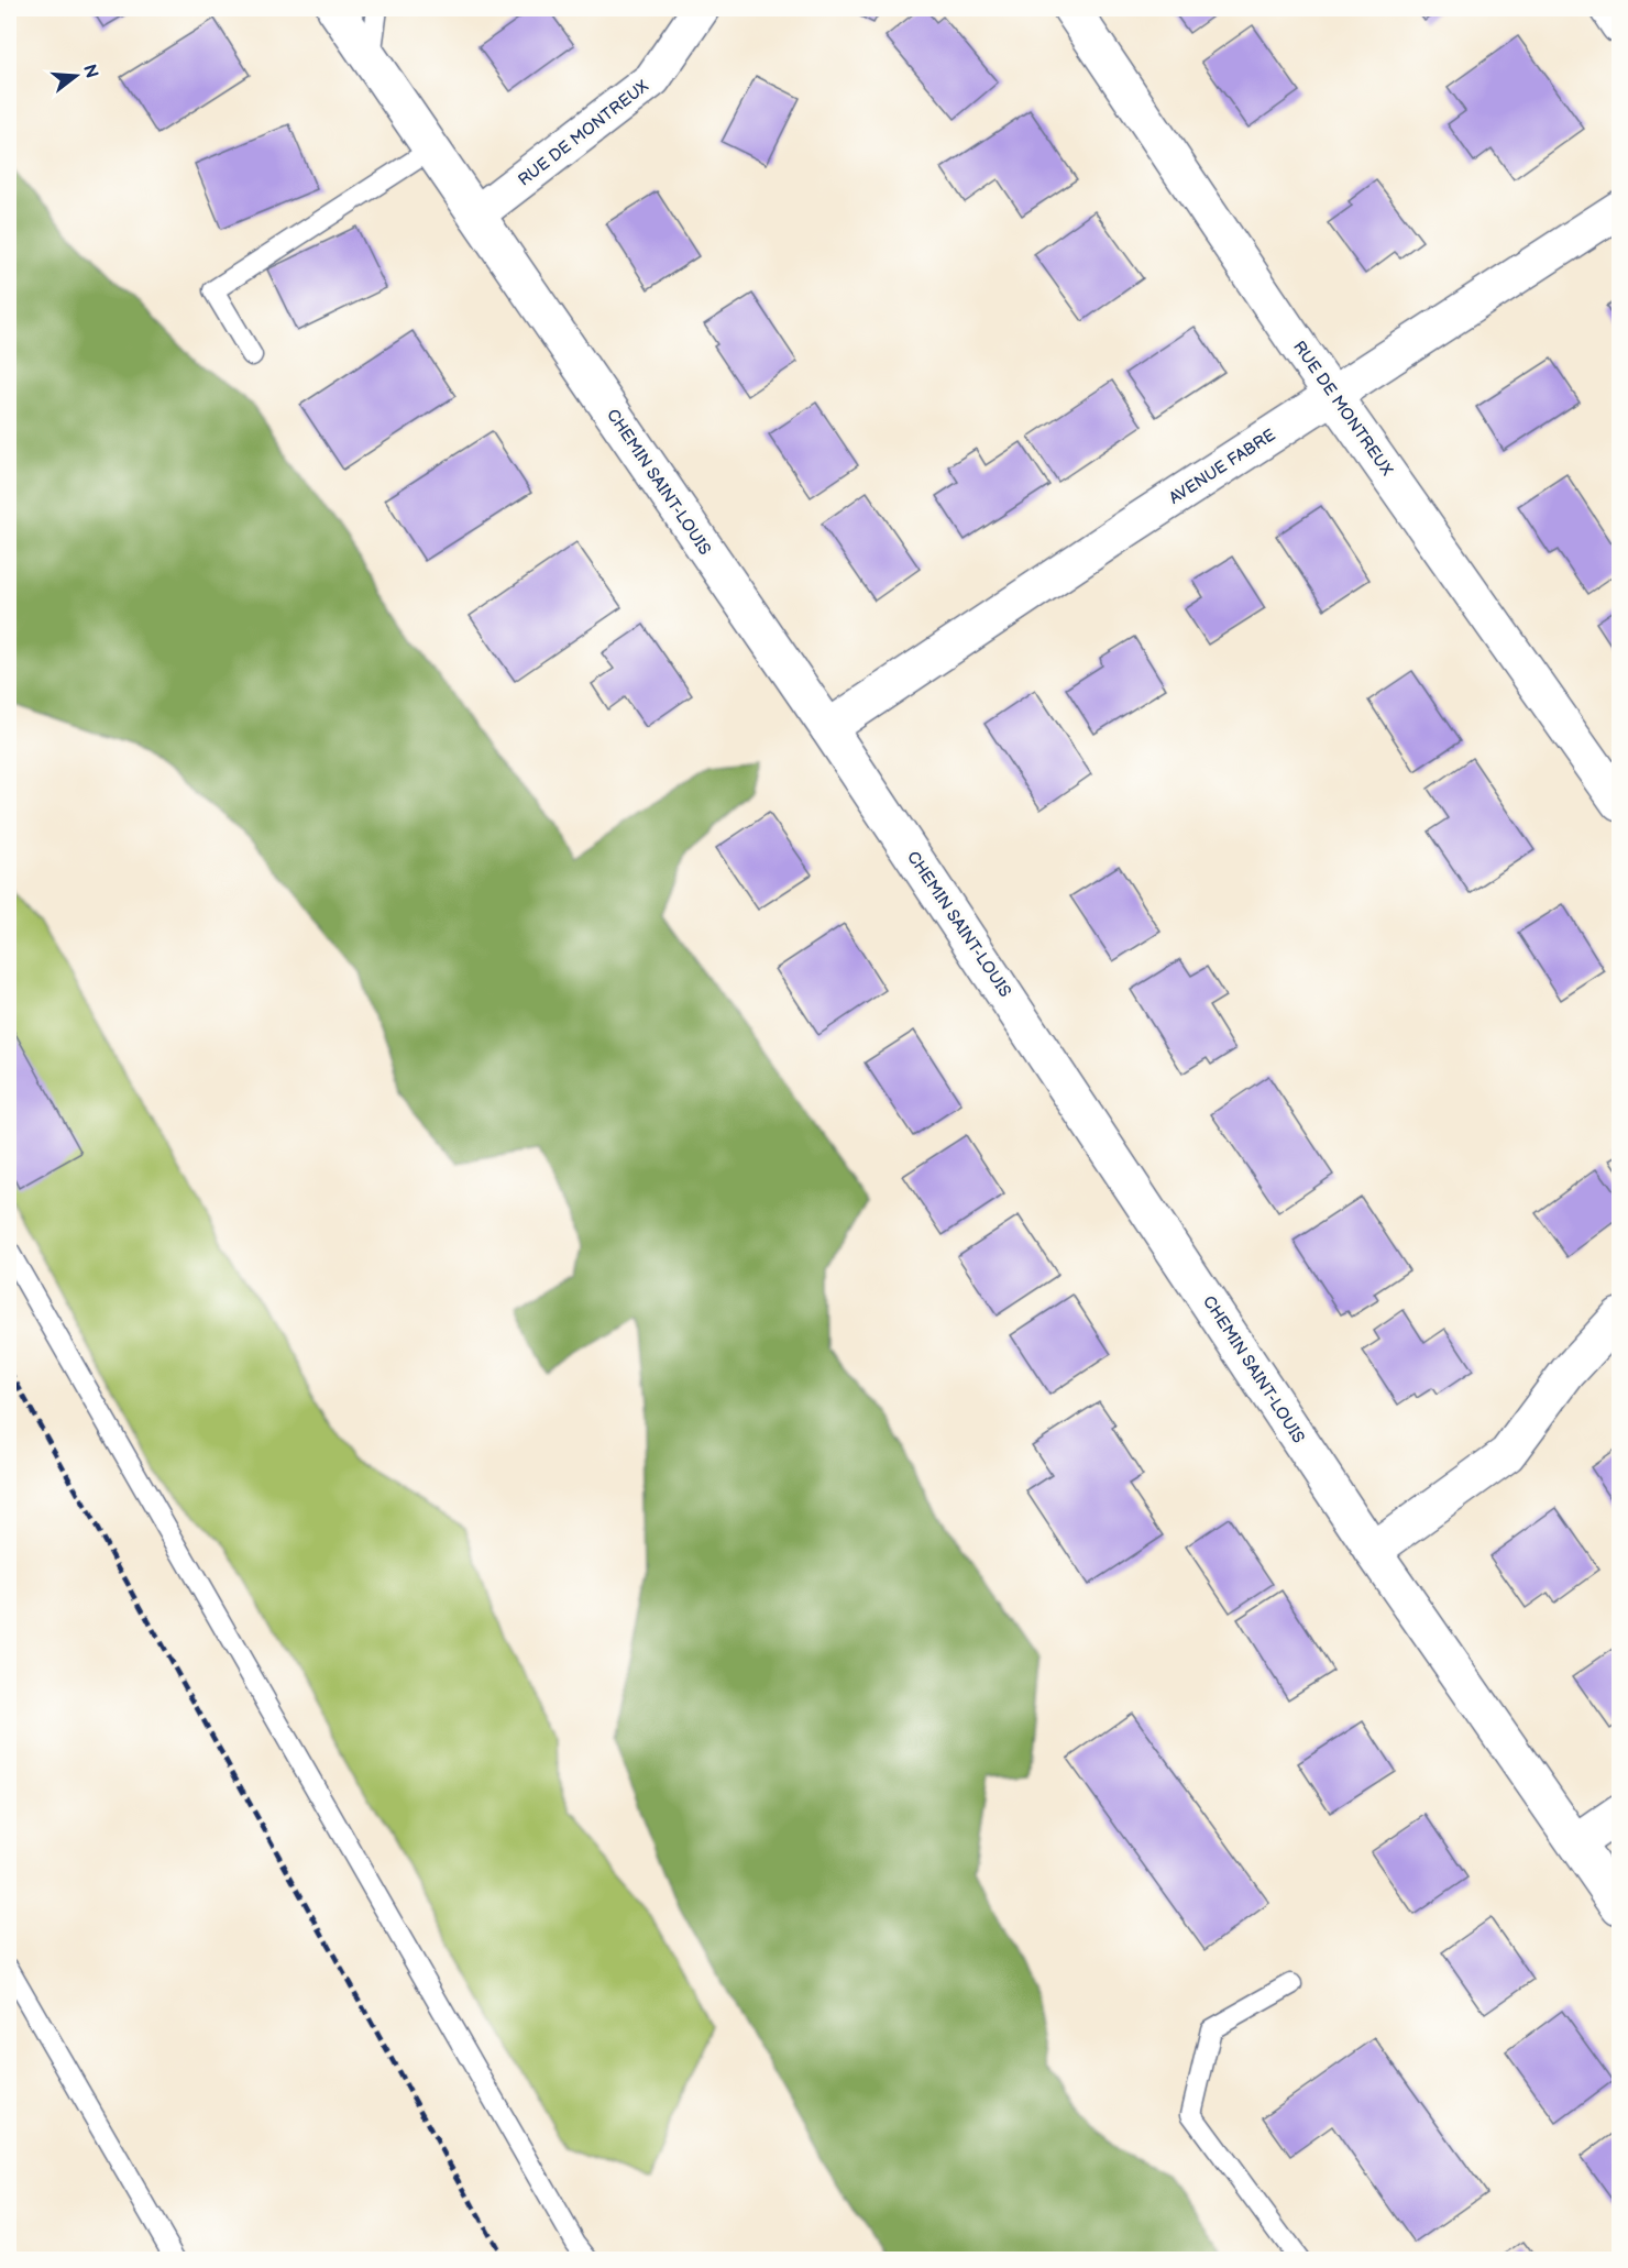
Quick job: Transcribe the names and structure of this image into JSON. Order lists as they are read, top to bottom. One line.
{"streets":{"street":["RUE DE MONTREUX","AVENUE FABRE","CHEMIN SAINT-LOUIS"]},"crossings":[["RUE DE MONTREUX","AVENUE FABRE"],["RUE DE MONTREUX","CHEMIN SAINT-LOUIS"],["AVENUE FABRE","CHEMIN SAINT-LOUIS"]],"north":"right"}
